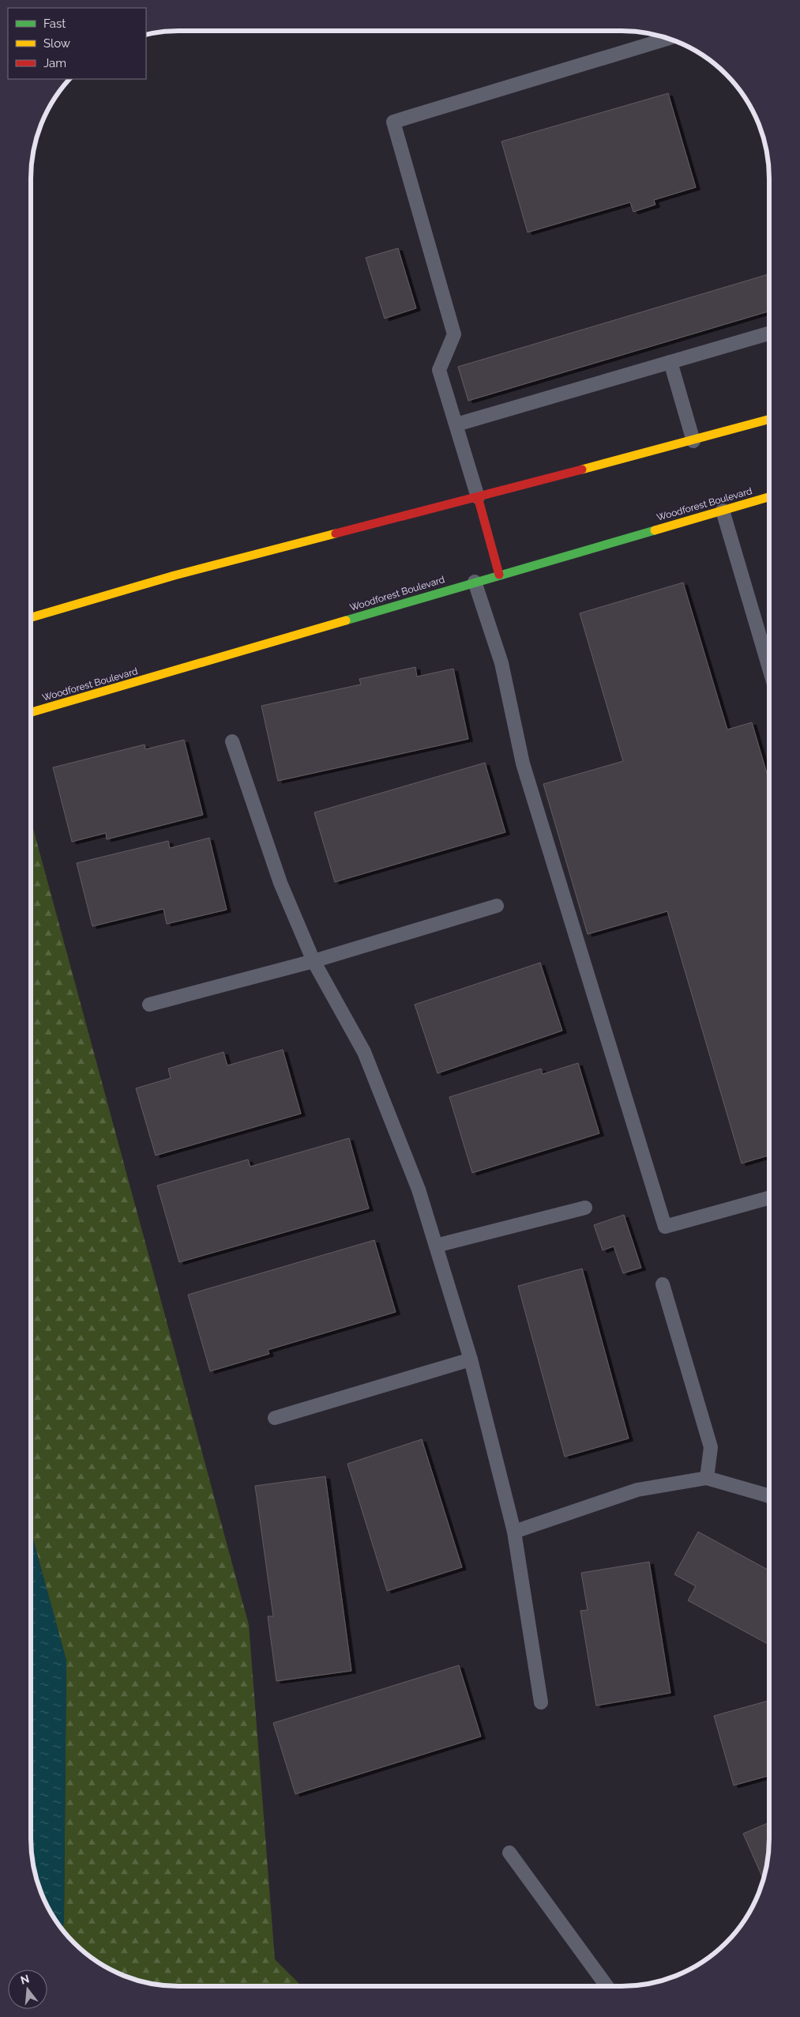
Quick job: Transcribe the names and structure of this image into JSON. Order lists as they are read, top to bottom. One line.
{"streets":{"main road":["Woodforest Boulevard"]},"legend":["Fast","Slow","Jam"],"north":"top"}
